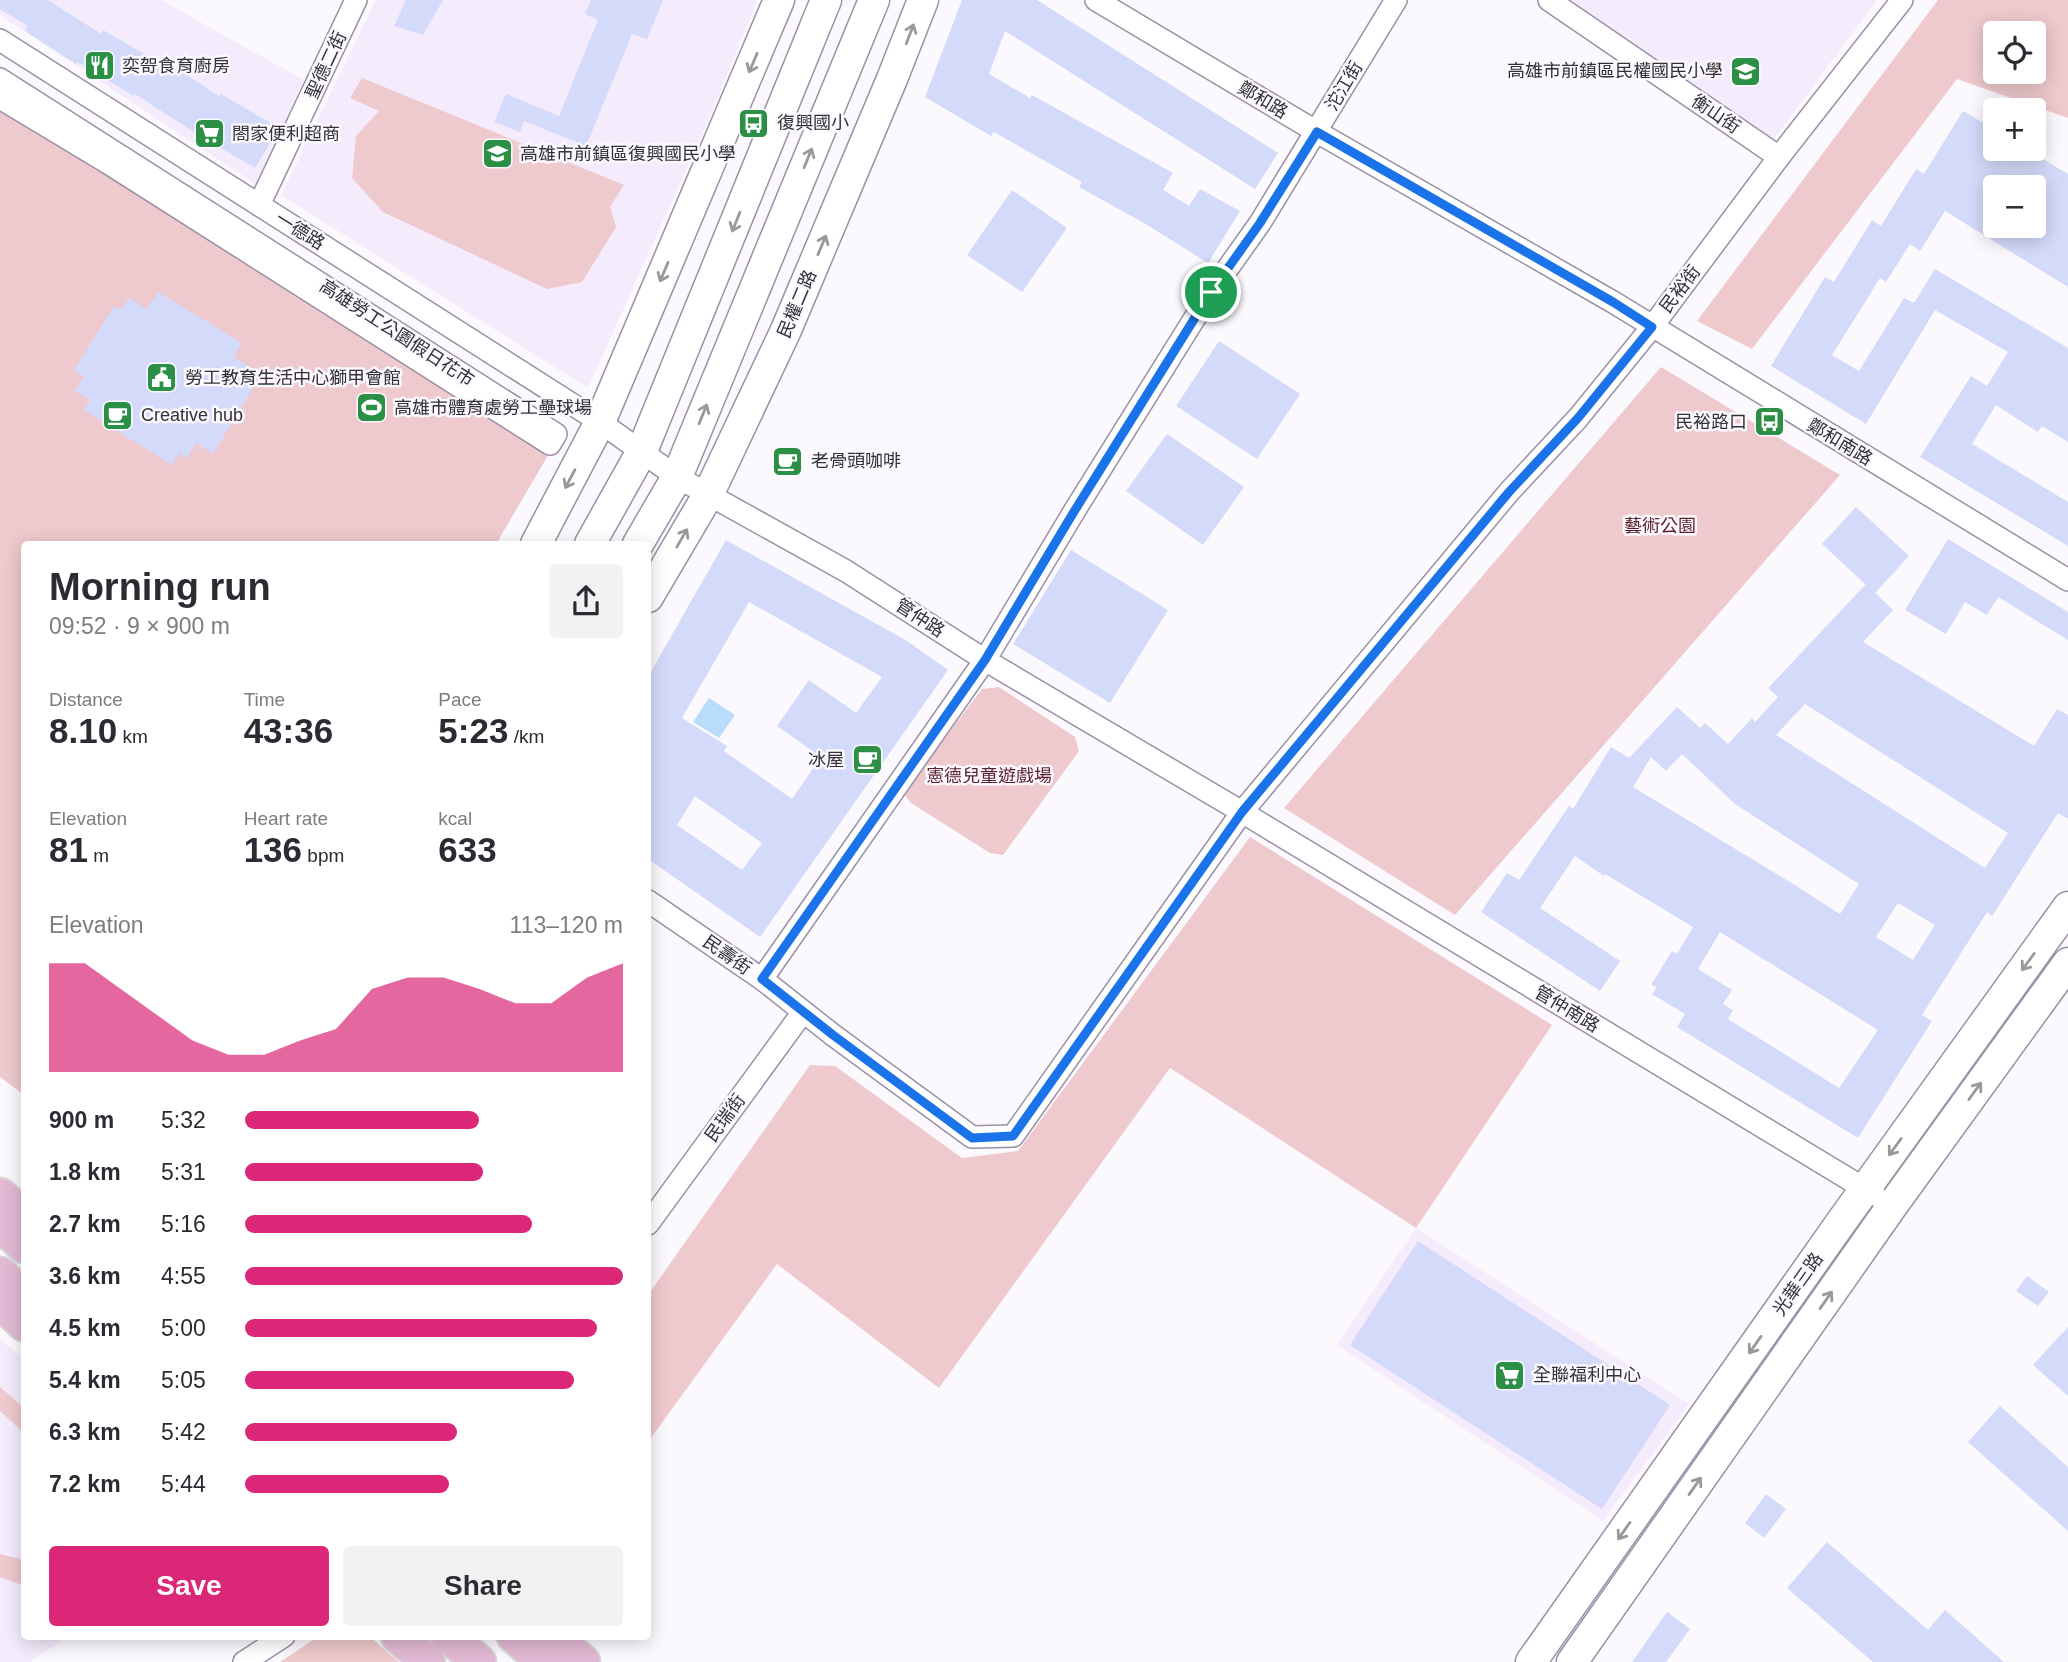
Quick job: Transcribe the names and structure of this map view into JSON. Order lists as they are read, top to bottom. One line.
{"streets":{"street":["聖德二街","沱江街","鄭和路","衡山街","一德路","民裕街","民權二路","高雄勞工公園假日花市","鄭和南路","管仲路","民壽街","管仲南路","民瑞街","光華三路"]},"crossings":[["聖德二街","一德路"],["沱江街","鄭和路"],["沱江街","管仲路"],["沱江街","民壽街"],["鄭和路","鄭和南路"],["衡山街","民裕街"],["一德路","管仲路"],["民裕街","鄭和南路"],["民裕街","管仲路"],["民裕街","民壽街"],["民裕街","管仲南路"],["民權二路","管仲路"],["管仲路","管仲南路"],["民壽街","民瑞街"],["管仲南路","光華三路"]],"parks":["藝術公園","憲德兒童遊戲場"],"places":{"restaurant":["奕哿食育廚房"],"school or university":["高雄市前鎮區民權國民小學","高雄市前鎮區復興國民小學"],"bus stop":["復興國小","民裕路口"],"supermarket":["閤家便利超商","全聯福利中心"],"public building":["勞工教育生活中心獅甲會館"],"sports":["高雄市體育處勞工壘球場"],"cafe":["Creative hub","老骨頭咖啡","冰屋"]},"page":{"map_buttons":["+","−"],"heading":["Morning run","09:52 · 9 × 900 m"],"stats":[["Distance","8.10 km"],["Time","43:36"],["Pace","5:23 /km"],["Elevation","81 m"],["Heart rate","136 bpm"],["kcal","633"]],"chart":["Elevation","113–120 m"],"list":[{"name":"900 m","note":"5:32"},{"name":"1.8 km","note":"5:31"},{"name":"2.7 km","note":"5:16"},{"name":"3.6 km","note":"4:55"},{"name":"4.5 km","note":"5:00"},{"name":"5.4 km","note":"5:05"},{"name":"6.3 km","note":"5:42"},{"name":"7.2 km","note":"5:44"}],"buttons":["Save","Share"]}}
